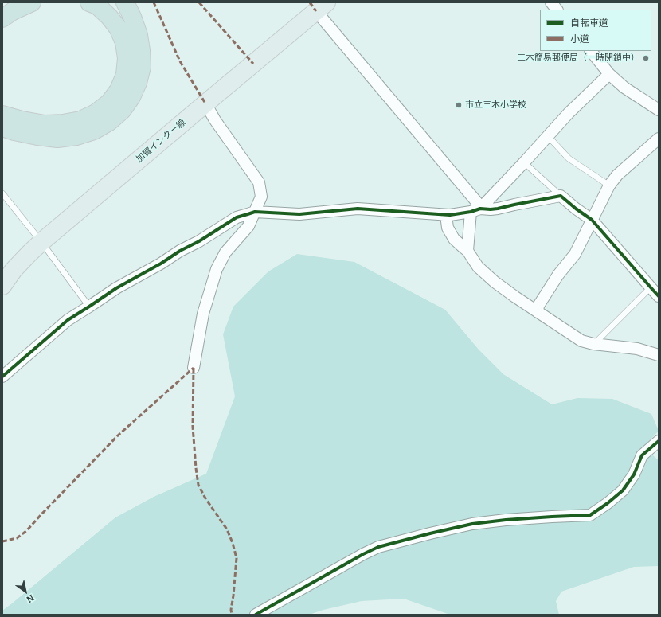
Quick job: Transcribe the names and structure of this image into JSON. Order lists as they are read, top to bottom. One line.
{"streets":{"main road":["加賀インター線"]},"places":["三木簡易郵便局（一時閉鎖中）","市立三木小学校"],"legend":["自転車道","小道"],"north":"bottom right"}
